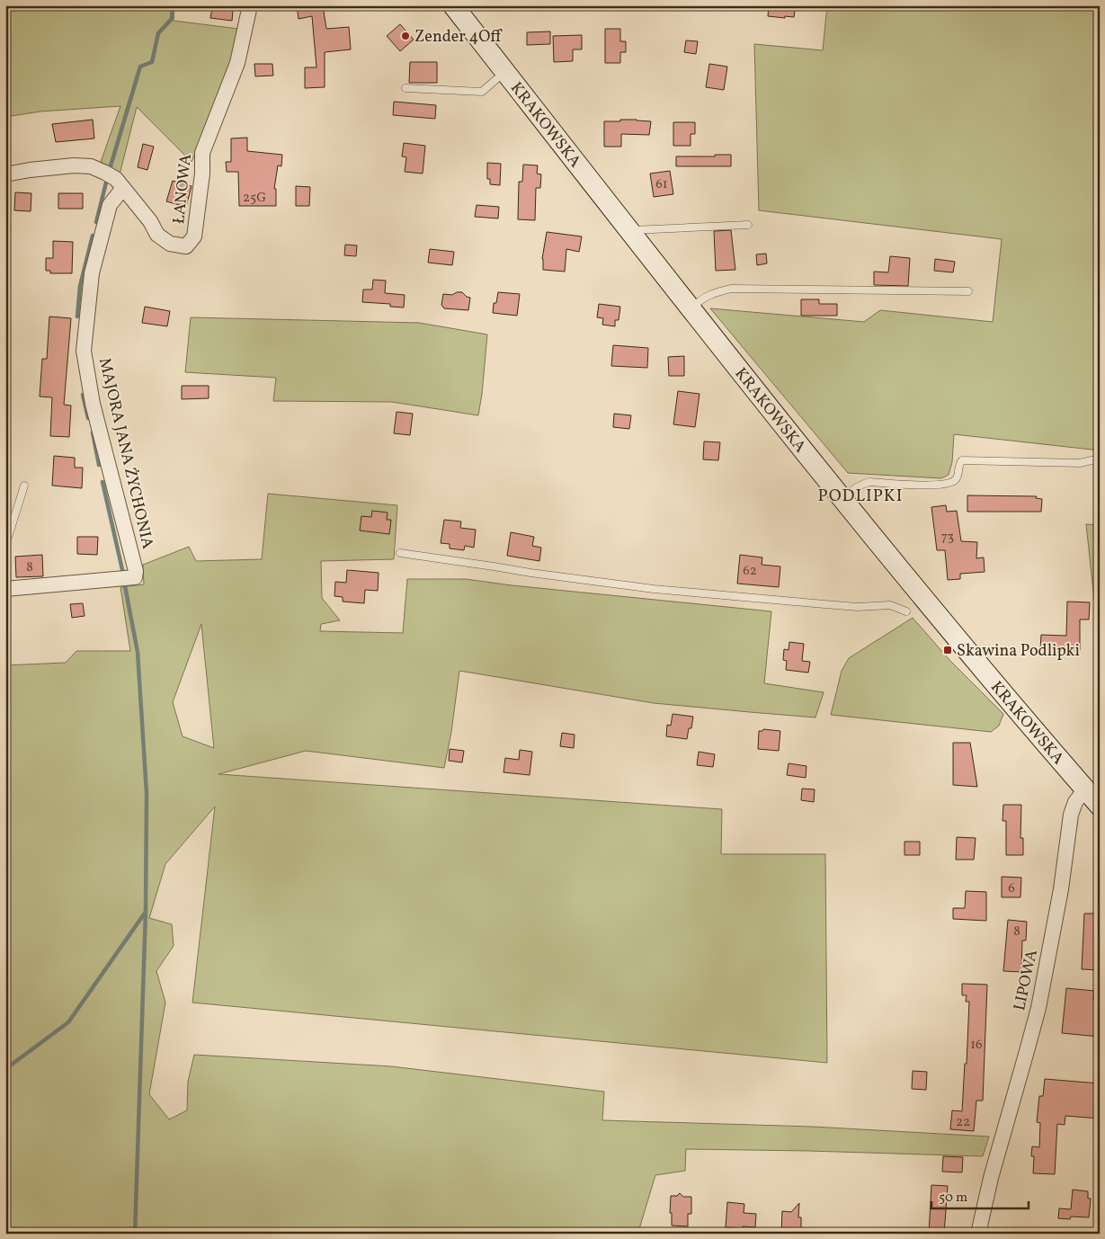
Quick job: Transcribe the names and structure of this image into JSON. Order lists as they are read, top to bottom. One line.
{"streets":{"main road":["KRAKOWSKA"],"street":["ŁANOWA","MAJORA JANA ŻYCHONIA","LIPOWA"]},"crossings":[["KRAKOWSKA","LIPOWA"],["ŁANOWA","MAJORA JANA ŻYCHONIA"]],"districts":["PODLIPKI"],"places":{"other":["Zender 4Off"],"transit":["Skawina Podlipki"]},"house_numbers":["61","25G","73","8","62","6","8","16","22"],"scale_bar":"50 m"}
